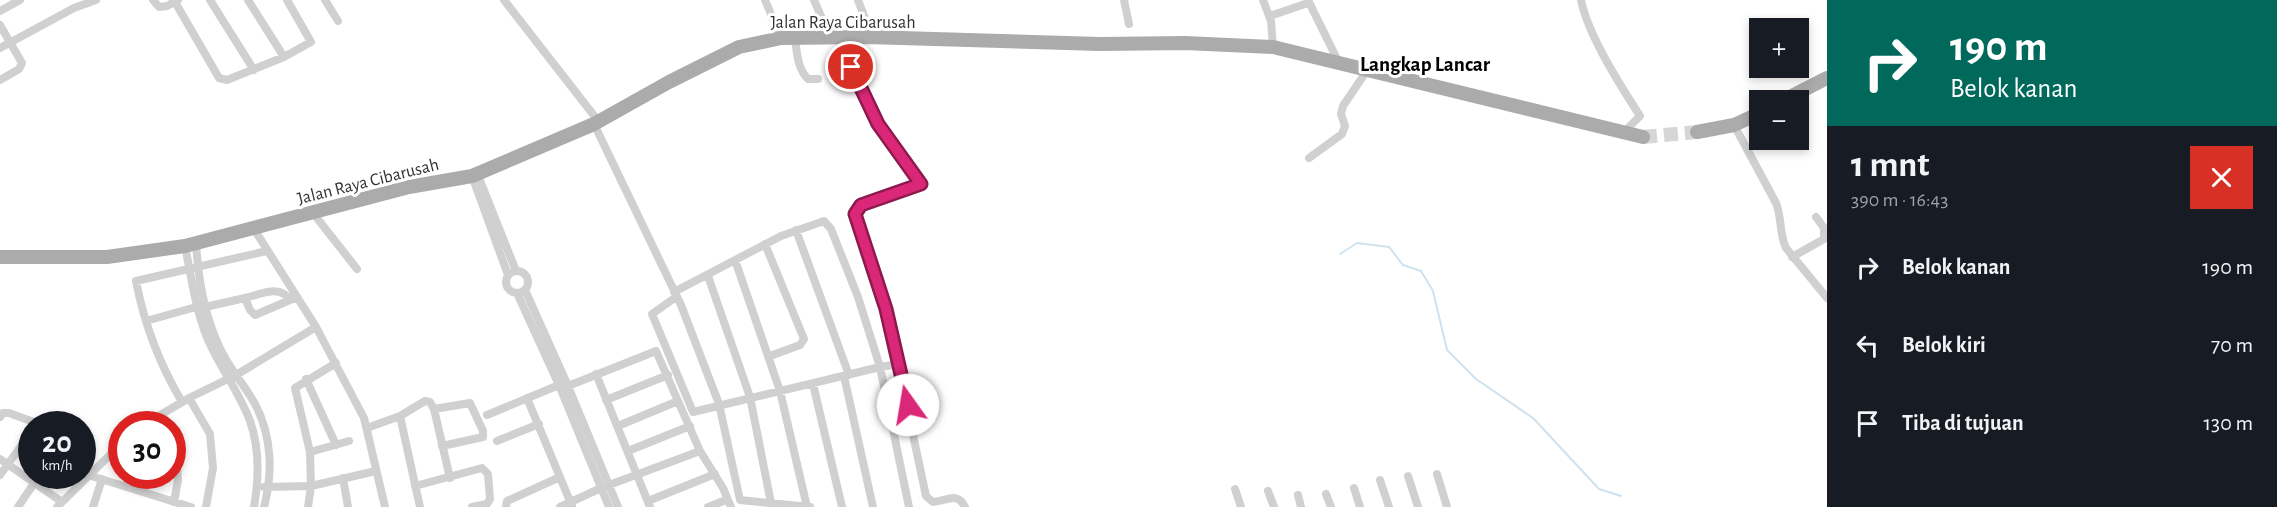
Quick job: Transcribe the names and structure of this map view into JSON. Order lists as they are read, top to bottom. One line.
{"streets":{"main road":["Jalan Raya Cibarusah"]},"districts":["Langkap Lancar"],"page":{"turn":["190 m","Belok kanan"],"map_buttons":["+","−"],"heading":["1 mnt","390 m · 16:43"],"list":[{"name":"Belok kanan","value":"190 m"},{"name":"Belok kiri","value":"70 m"},{"name":"Tiba di tujuan","value":"130 m"}],"speed":"20 km/h","limit":"30"}}
